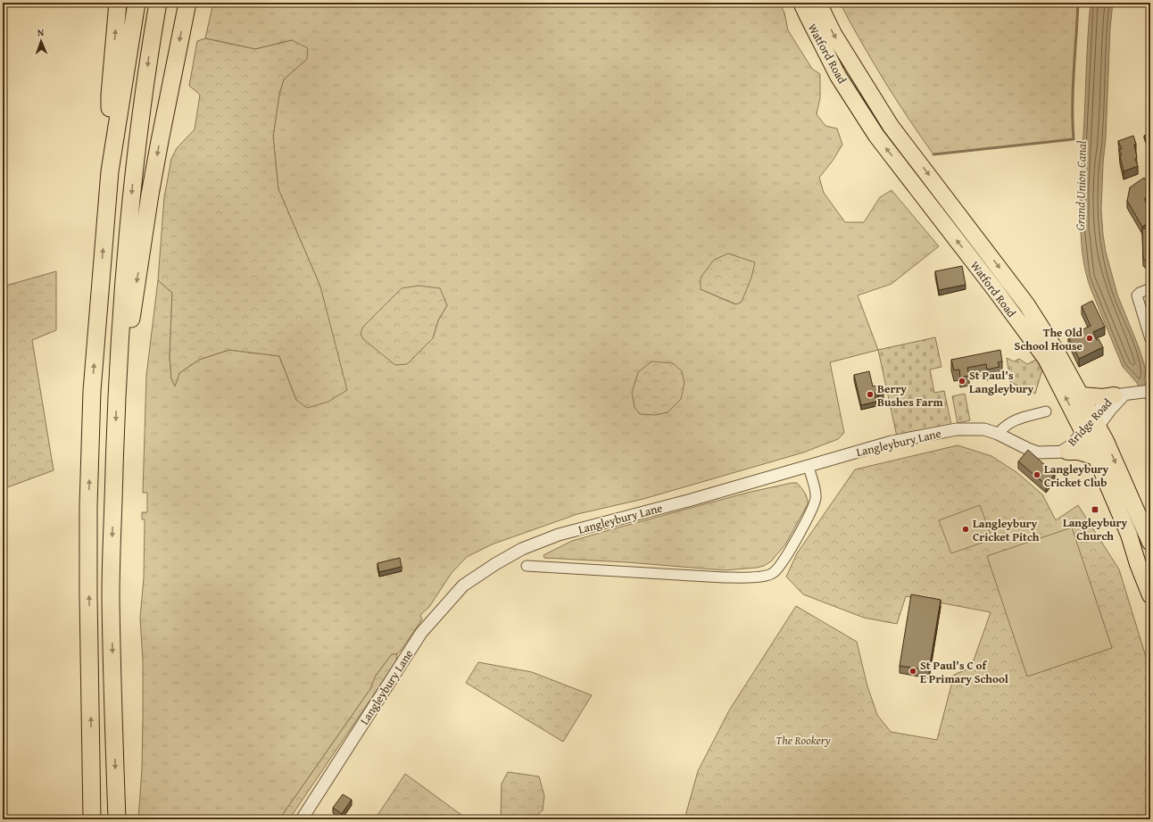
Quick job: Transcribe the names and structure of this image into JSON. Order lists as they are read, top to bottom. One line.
{"streets":{"highway":["Watford Road"],"street":["Bridge Road","Langleybury Lane"]},"crossings":[["Watford Road","Bridge Road"],["Bridge Road","Langleybury Lane"]],"water":["Grand Union Canal"],"parks":["The Rookery"],"places":{"other":["The Old School House","St Paul's Langleybury","Berry Bushes Farm","Langleybury Cricket Club","Langleybury Cricket Pitch","St Paul's C of E Primary School"],"transit":["Langleybury Church"]},"north":"top"}
